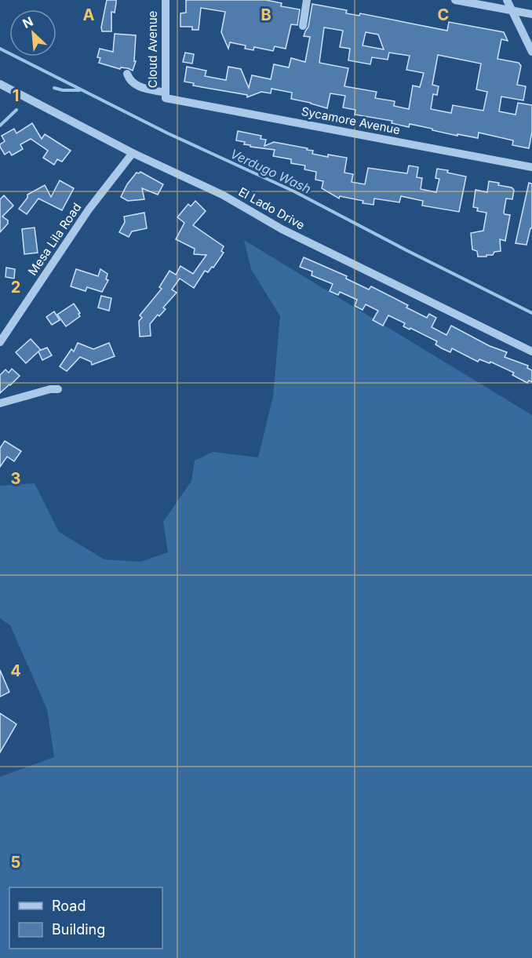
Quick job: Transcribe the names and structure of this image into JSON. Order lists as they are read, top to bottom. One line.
{"streets":{"street":["Cloud Avenue","Sycamore Avenue","El Lado Drive","Mesa Lila Road"]},"crossings":[["Cloud Avenue","Sycamore Avenue"],["El Lado Drive","Mesa Lila Road"]],"water":["Verdugo Wash"],"legend":["Road","Building"],"north":"top left","grid":{"columns":["A","B","C"],"rows":["1","2","3","4","5"]}}
